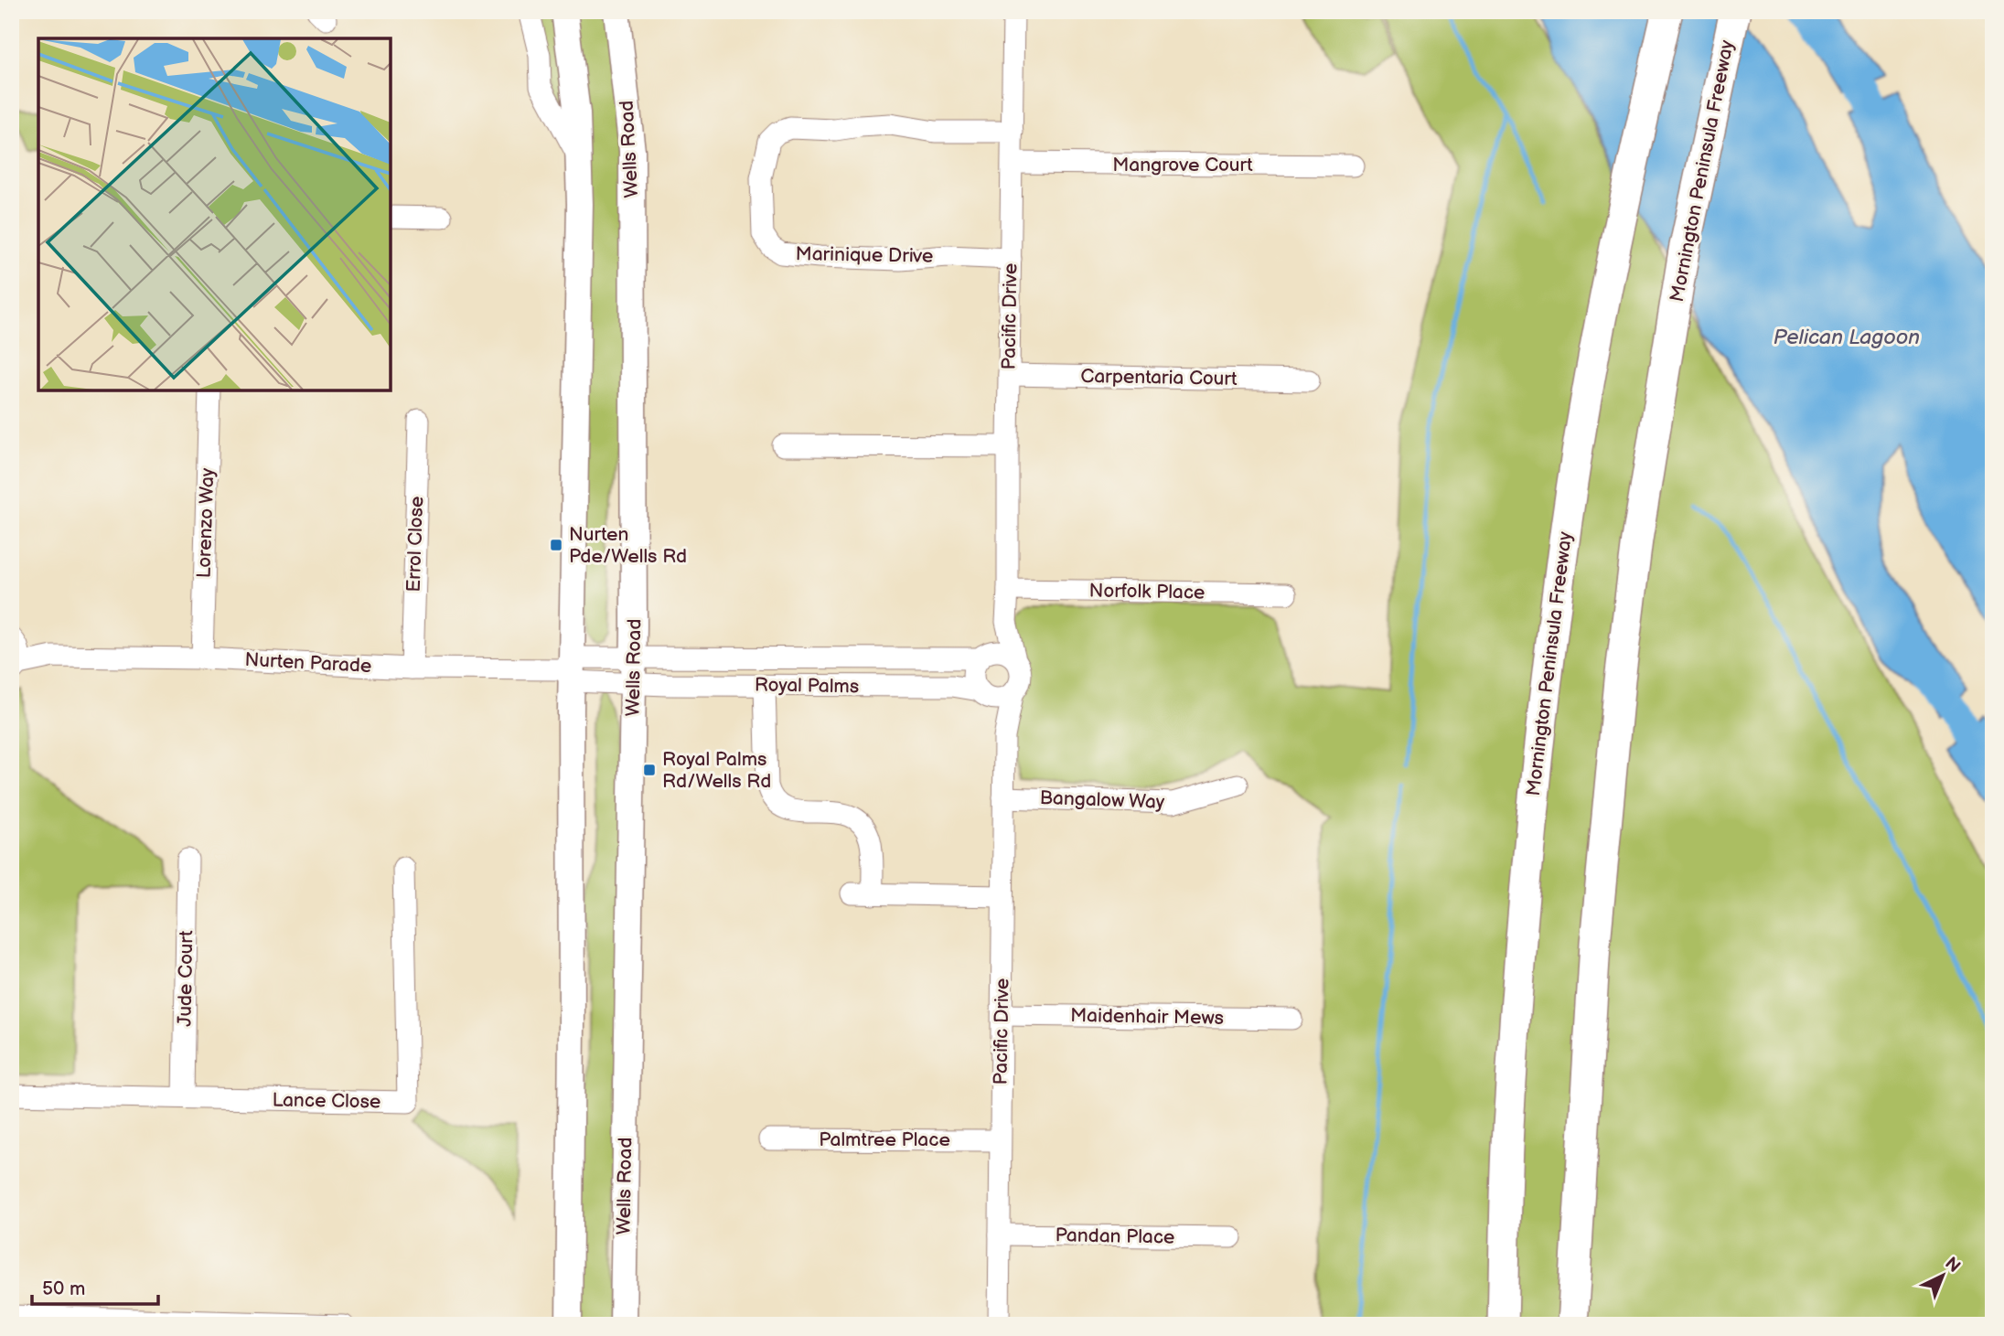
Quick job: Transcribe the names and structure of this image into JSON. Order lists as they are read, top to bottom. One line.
{"streets":{"highway":["Mornington Peninsula Freeway"],"main road":["Wells Road"],"street":["Mangrove Court","Marinique Drive","Pacific Drive","Carpentaria Court","Lorenzo Way","Errol Close","Norfolk Place","Nurten Parade","Royal Palms","Bangalow Way","Jude Court","Maidenhair Mews","Lance Close","Palmtree Place","Pandan Place"]},"crossings":[["Wells Road","Nurten Parade"],["Wells Road","Royal Palms"],["Mangrove Court","Pacific Drive"],["Marinique Drive","Pacific Drive"],["Pacific Drive","Carpentaria Court"],["Pacific Drive","Norfolk Place"],["Pacific Drive","Royal Palms"],["Pacific Drive","Bangalow Way"],["Pacific Drive","Maidenhair Mews"],["Pacific Drive","Palmtree Place"],["Pacific Drive","Pandan Place"],["Lorenzo Way","Nurten Parade"],["Errol Close","Nurten Parade"],["Nurten Parade","Royal Palms"],["Jude Court","Lance Close"]],"water":["Pelican Lagoon"],"places":{"transit":["Nurten Pde/Wells Rd","Royal Palms Rd/Wells Rd"]},"scale_bar":"50 m","north":"top right"}
